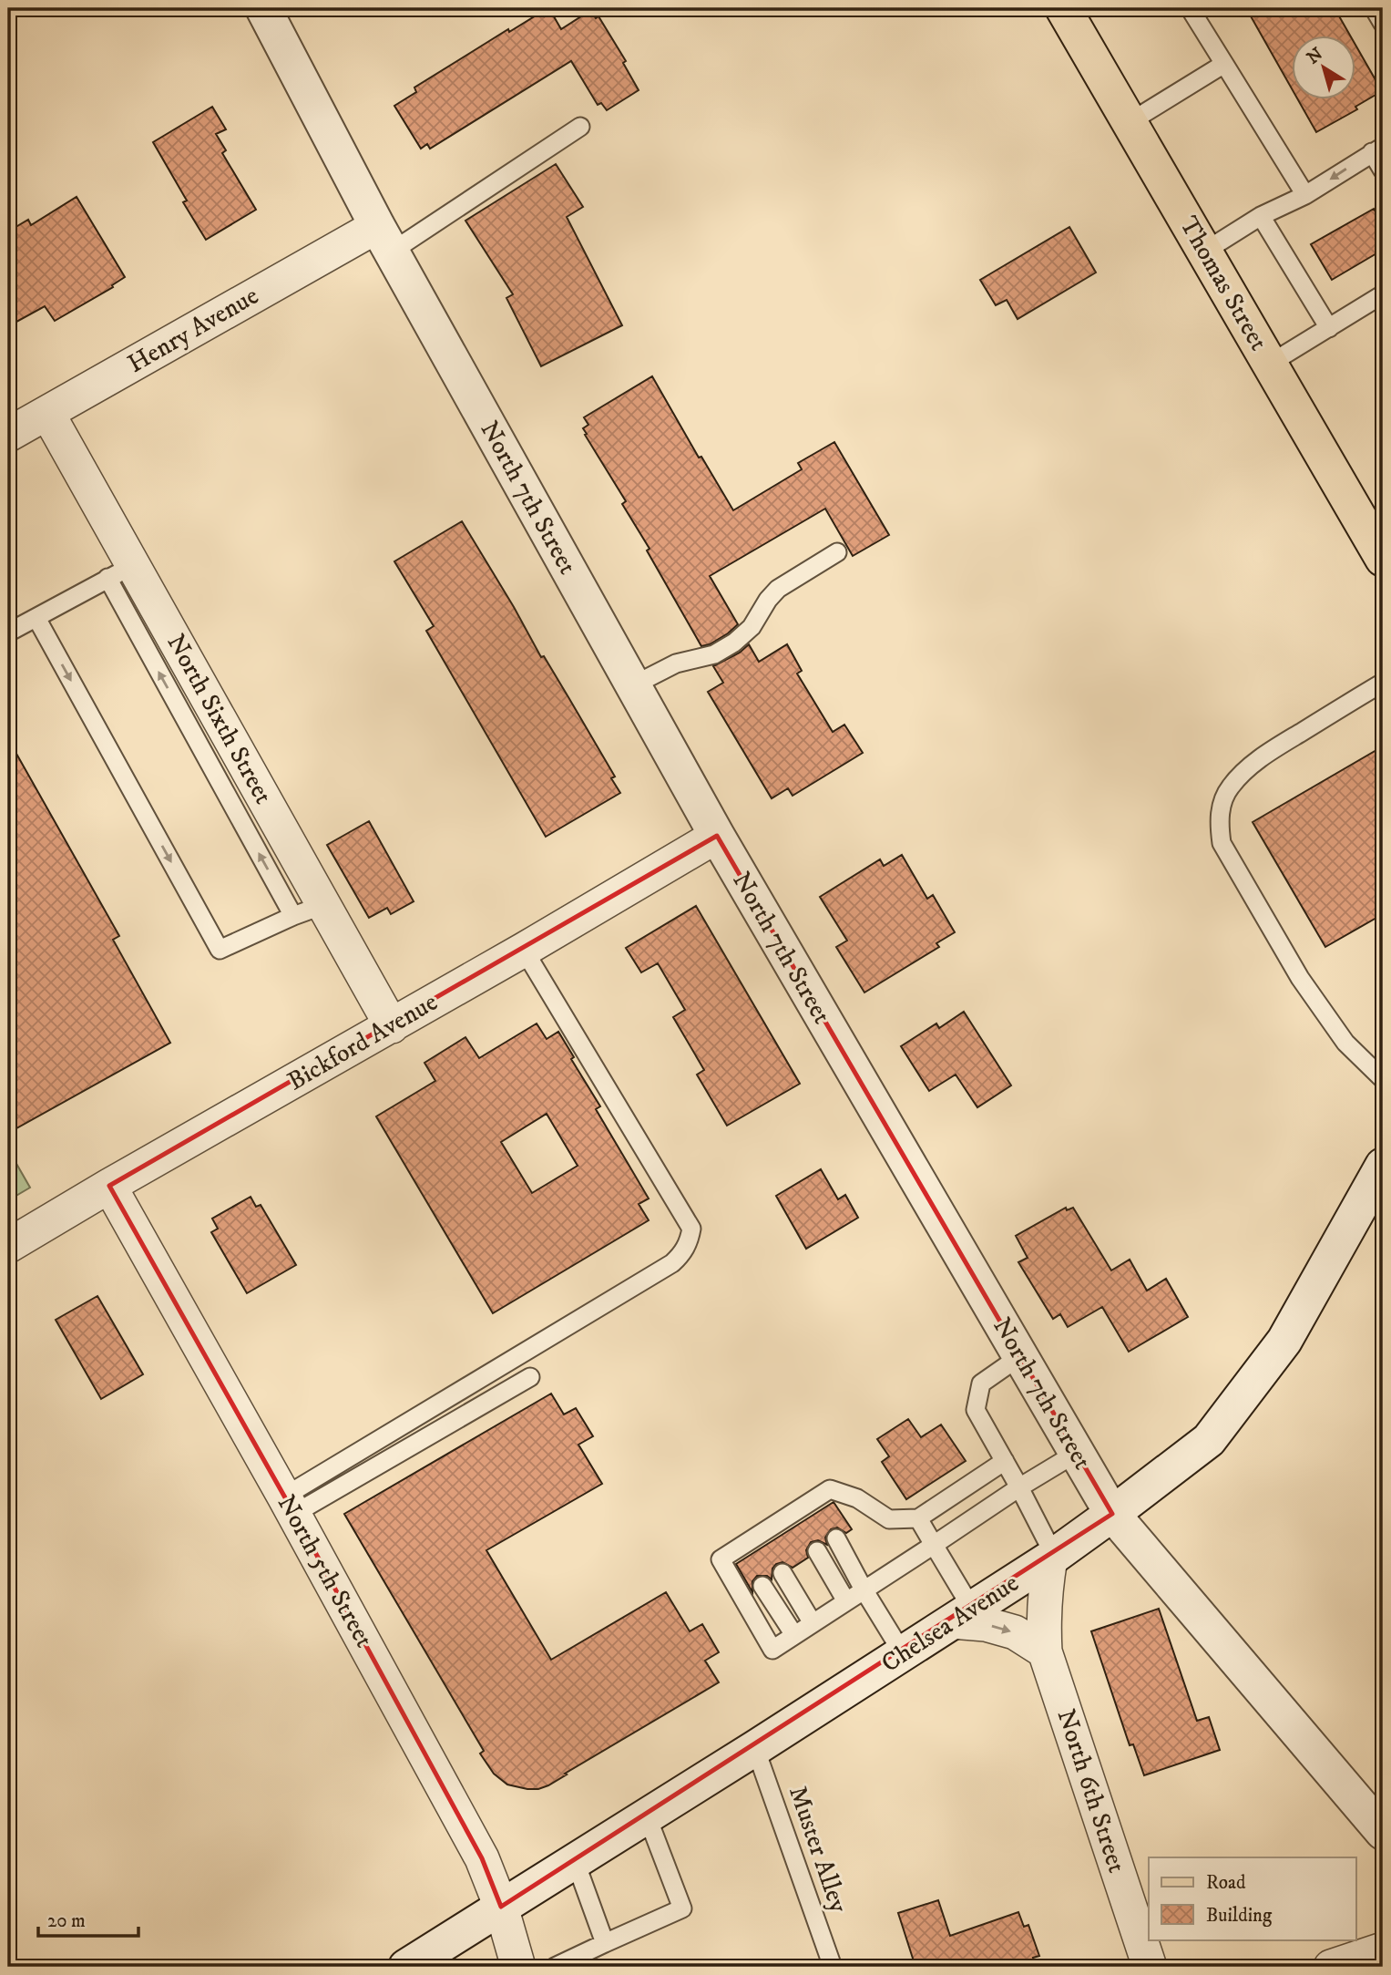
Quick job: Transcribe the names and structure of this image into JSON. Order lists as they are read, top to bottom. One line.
{"streets":{"main road":["Thomas Street"],"street":["Henry Avenue","North 7th Street","North Sixth Street","Bickford Avenue","North 5th Street","Chelsea Avenue","North 6th Street"],"lane":["Muster Alley"]},"crossings":[["Henry Avenue","North 7th Street"],["Henry Avenue","North Sixth Street"],["North 7th Street","Bickford Avenue"],["North 7th Street","Chelsea Avenue"],["North Sixth Street","Bickford Avenue"],["Bickford Avenue","North 5th Street"],["North 5th Street","Chelsea Avenue"],["Chelsea Avenue","North 6th Street"],["Chelsea Avenue","Muster Alley"]],"legend":["Road","Building"],"scale_bar":"20 m","north":"top left"}
